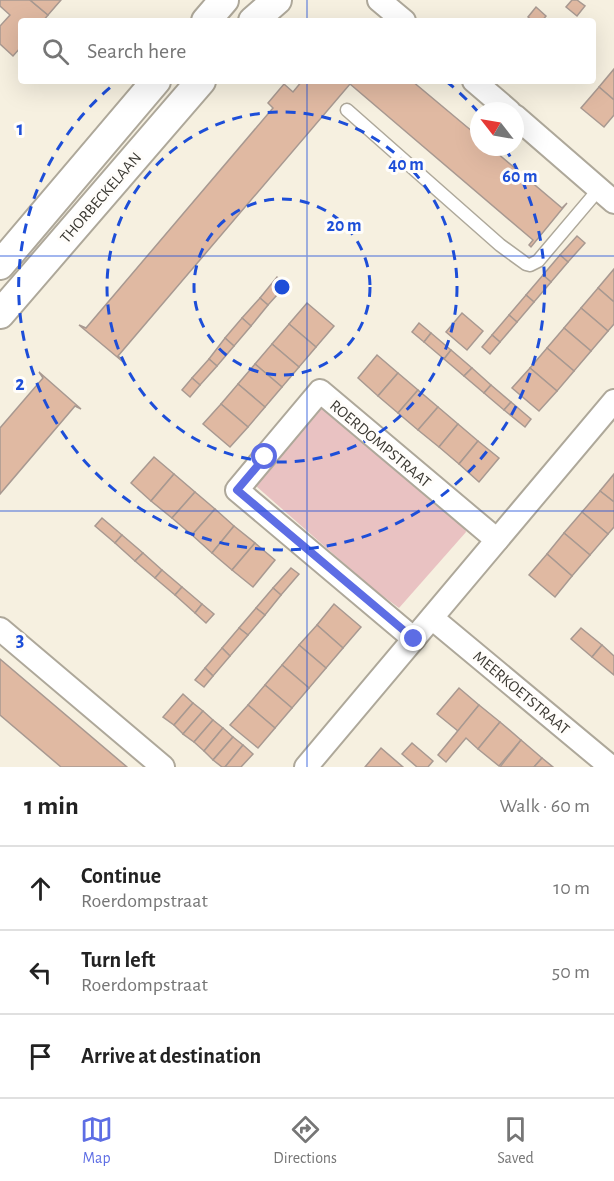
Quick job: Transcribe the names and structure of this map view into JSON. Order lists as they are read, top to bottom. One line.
{"streets":{"street":["THORBECKELAAN","ROERDOMPSTRAAT","MEERKOETSTRAAT"]},"north":"top left","page":{"search":"Search here","heading":["1 min","Walk · 60 m"],"list":[["Continue","Roerdompstraat","10 m"],["Turn left","Roerdompstraat","50 m"],"Arrive at destination"],"nav":["Map","Directions","Saved"]},"grid":{"rows":["1","2","3"]},"rings":["40 m","60 m","20 m"]}
